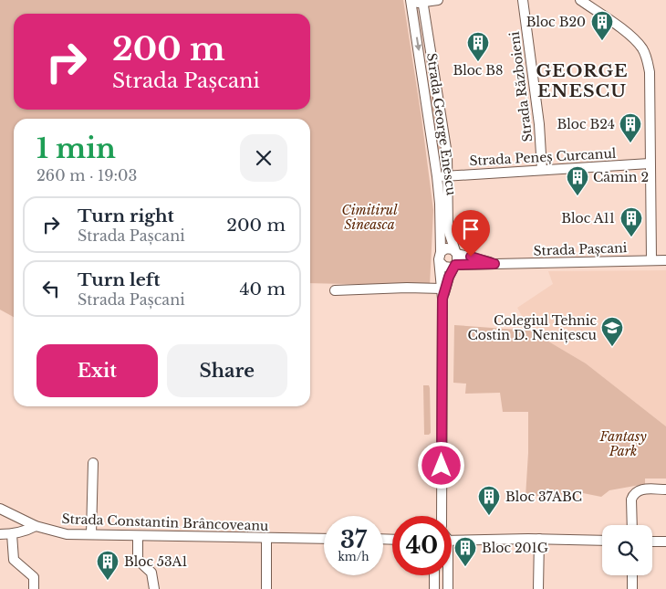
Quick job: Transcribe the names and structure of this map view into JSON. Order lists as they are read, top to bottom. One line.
{"streets":{"street":["Strada Războieni","Strada George Enescu","Strada Peneș Curcanul","Strada Pașcani","Strada Constantin Brâncoveanu"]},"crossings":[["Strada Războieni","Strada Peneș Curcanul"],["Strada George Enescu","Strada Peneș Curcanul"],["Strada George Enescu","Strada Pașcani"]],"districts":["GEORGE ENESCU"],"parks":["Cimitirul Sineasca","Fantasy Park"],"places":{"building":["Bloc B20","Bloc B8","Bloc B24","Cămin 2","Bloc A11","Bloc 37ABC","Bloc 201G","Bloc 53A1"],"school or university":["Colegiul Tehnic Costin D. Nenițescu"]},"page":{"turn":["200 m","Strada Pașcani"],"heading":["1 min","260 m · 19:03"],"list":[{"name":"Turn right","note":"Strada Pașcani","value":"200 m"},{"name":"Turn left","note":"Strada Pașcani","value":"40 m"}],"buttons":["Exit","Share"],"speed":"37 km/h","limit":"40"}}
